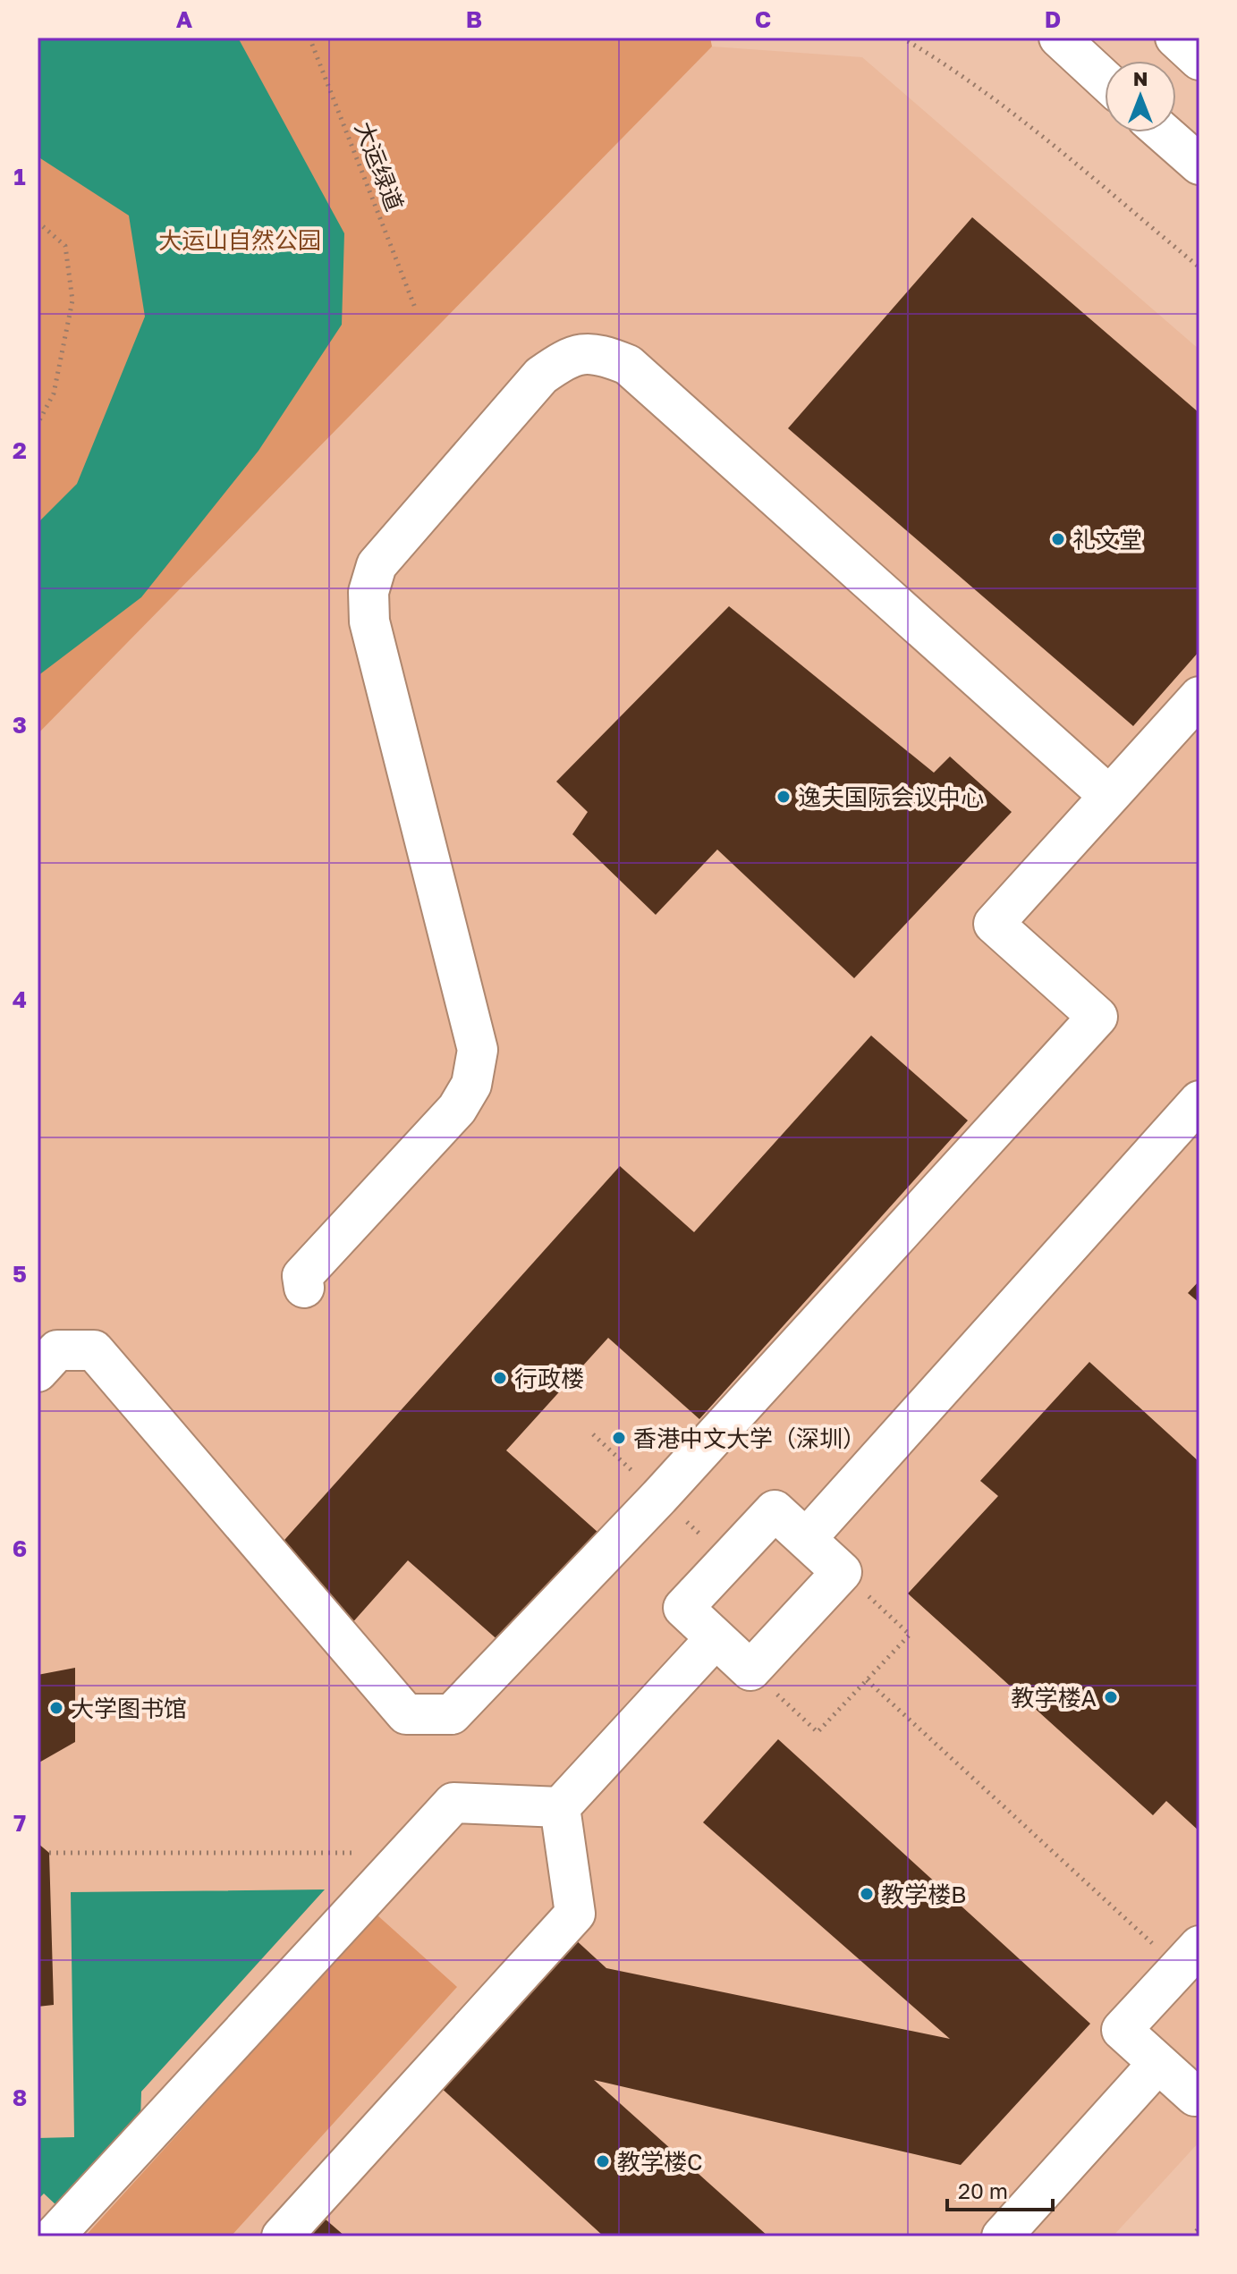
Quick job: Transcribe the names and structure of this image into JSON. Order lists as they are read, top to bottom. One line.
{"streets":{"path":["大运绿道"]},"parks":["大运山自然公园"],"places":["礼文堂","逸夫国际会议中心","行政楼","香港中文大学（深圳）","教学楼A","大学图书馆","教学楼B","教学楼C"],"scale_bar":"20 m","north":"top","grid":{"columns":["A","B","C","D"],"rows":["1","2","3","4","5","6","7","8"]}}
